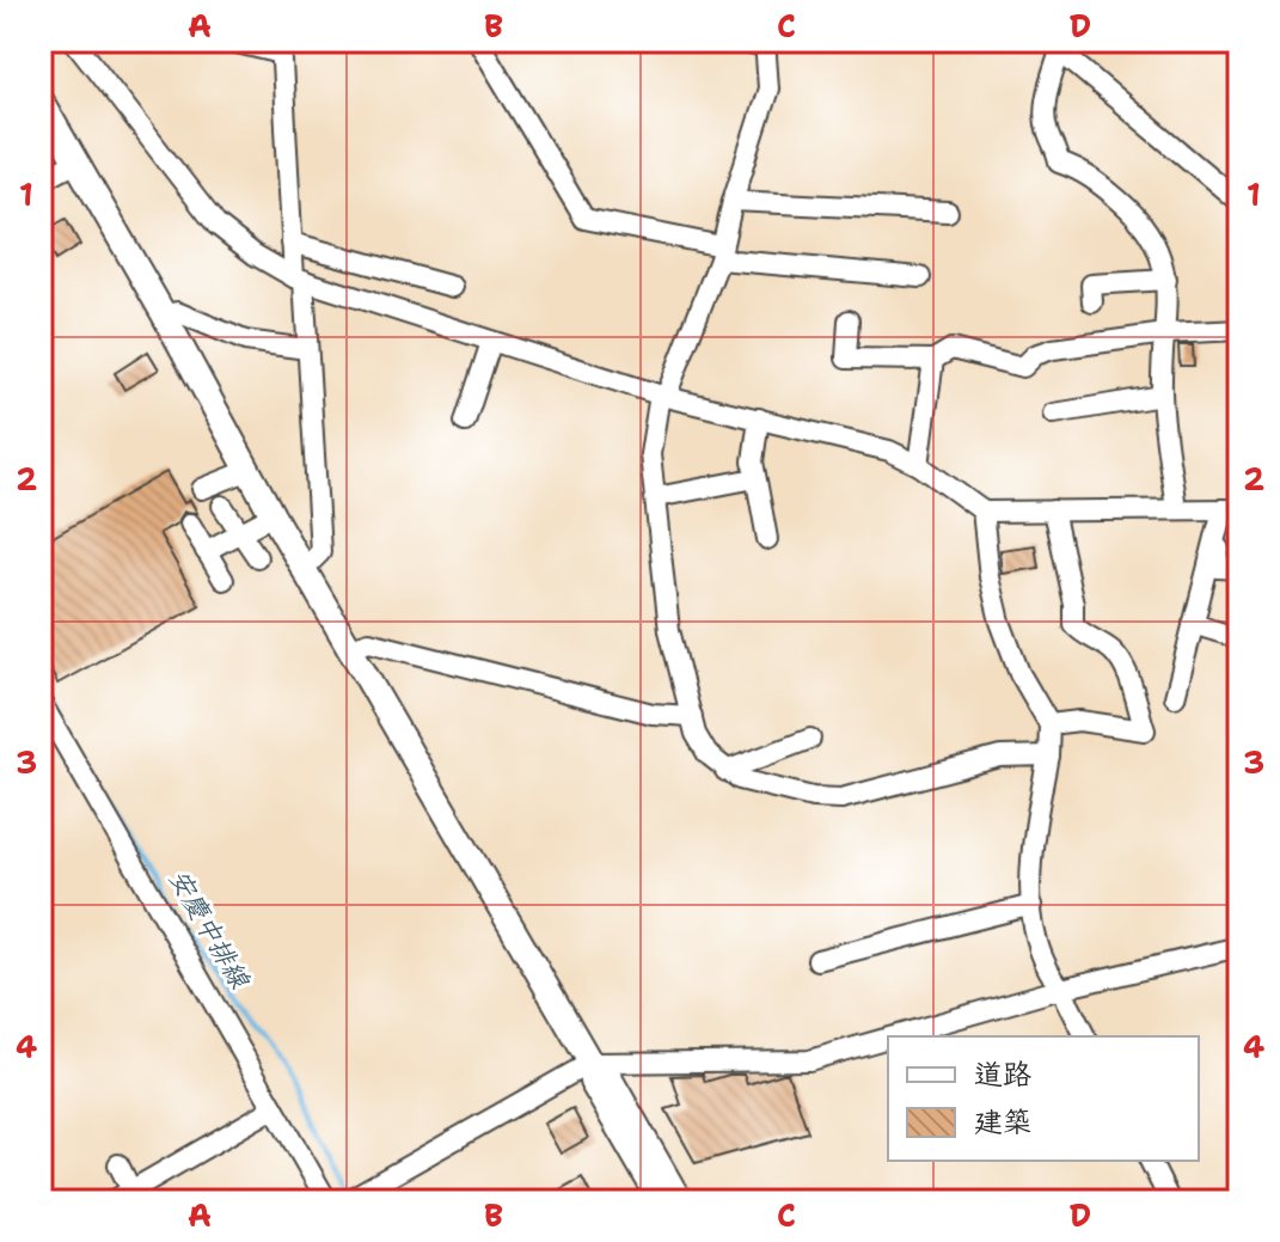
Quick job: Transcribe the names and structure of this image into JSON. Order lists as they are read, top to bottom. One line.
{"water":["安慶中排線"],"legend":["道路","建築"],"grid":{"columns":["A","B","C","D"],"rows":["1","2","3","4"]}}
